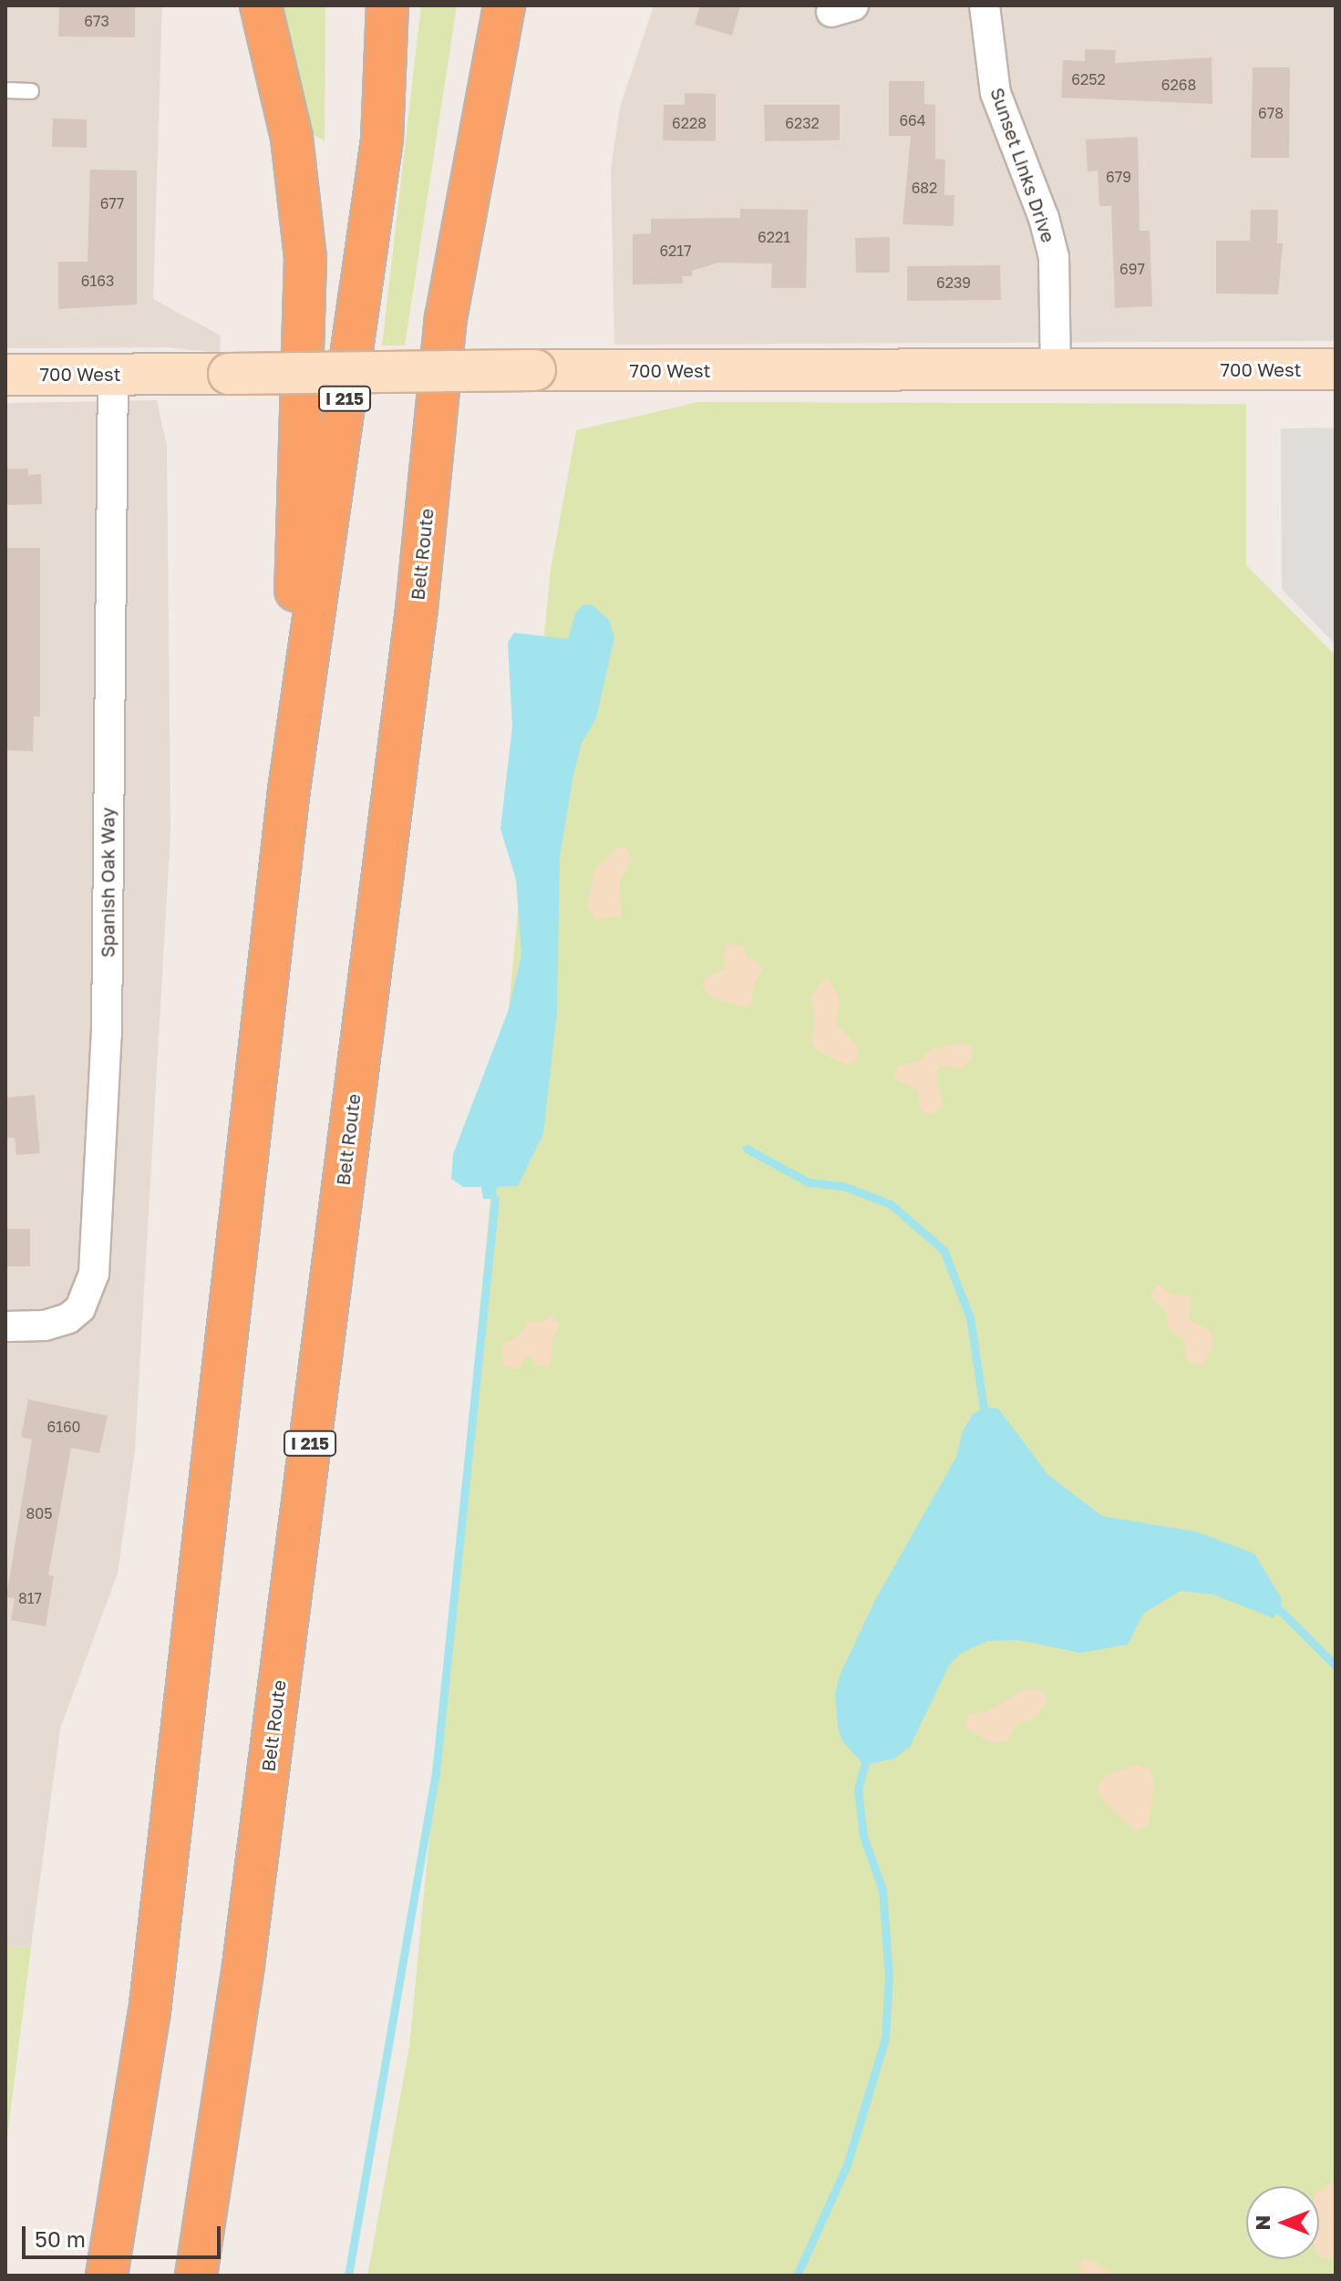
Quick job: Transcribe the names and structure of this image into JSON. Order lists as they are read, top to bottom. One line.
{"streets":{"highway":["I 215","Belt Route"],"main road":["700 West"],"street":["Sunset Links Drive","Spanish Oak Way"]},"crossings":[["Sunset Links Drive","700 West"],["700 West","Spanish Oak Way"]],"house_numbers":["673","6252","6268","678","664","6228","6232","679","682","677","6221","6217","697","6163","6239","6160","805","817"],"scale_bar":"50 m","north":"left"}
